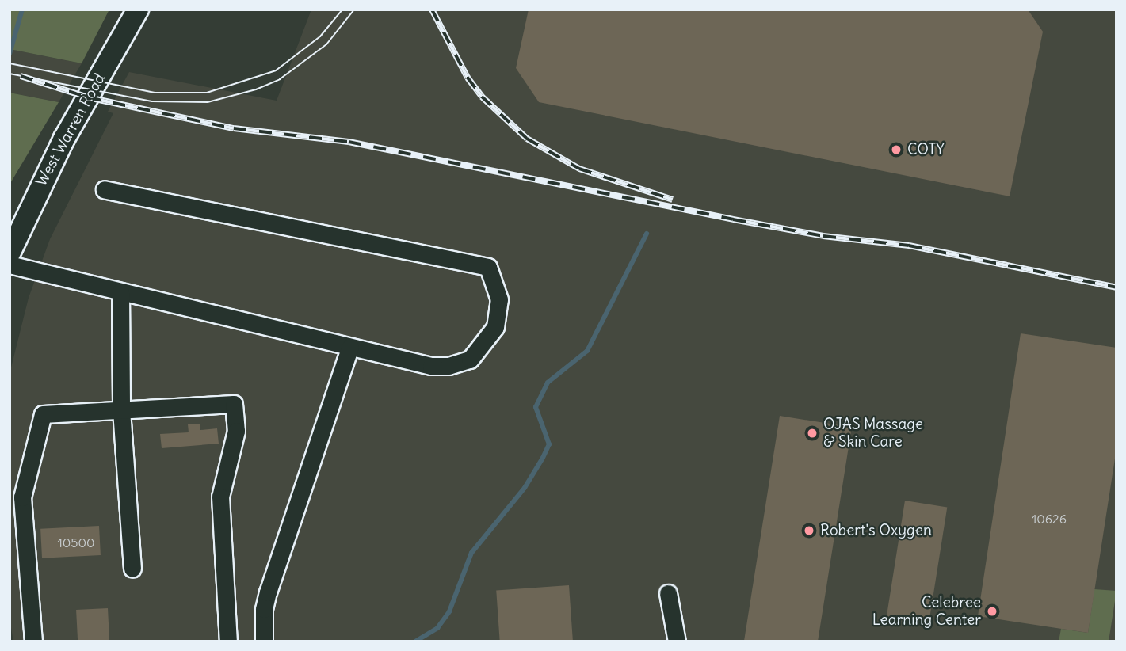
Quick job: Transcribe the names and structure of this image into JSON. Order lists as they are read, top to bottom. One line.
{"streets":{"main road":["West Warren Road"]},"places":["COTY","OJAS Massage & Skin Care","Robert's Oxygen","Celebree Learning Center"],"house_numbers":["10626","10500"]}
